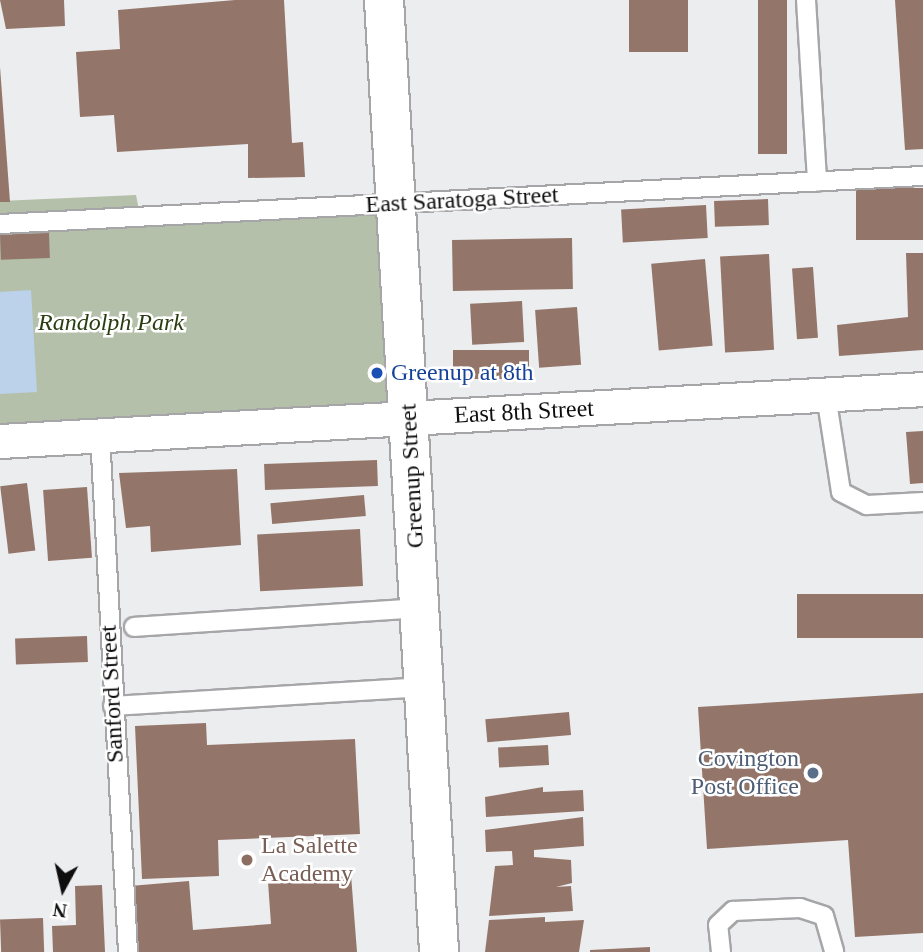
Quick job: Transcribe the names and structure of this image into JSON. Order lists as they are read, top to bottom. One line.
{"streets":{"main road":["Greenup Street"],"street":["East 8th Street"],"lane":["East Saratoga Street","Sanford Street"]},"crossings":[["East Saratoga Street","Greenup Street"],["East 8th Street","Greenup Street"],["East 8th Street","Sanford Street"]],"parks":["Randolph Park"],"places":["Greenup at 8th","Covington Post Office","La Salette Academy"],"north":"bottom"}
